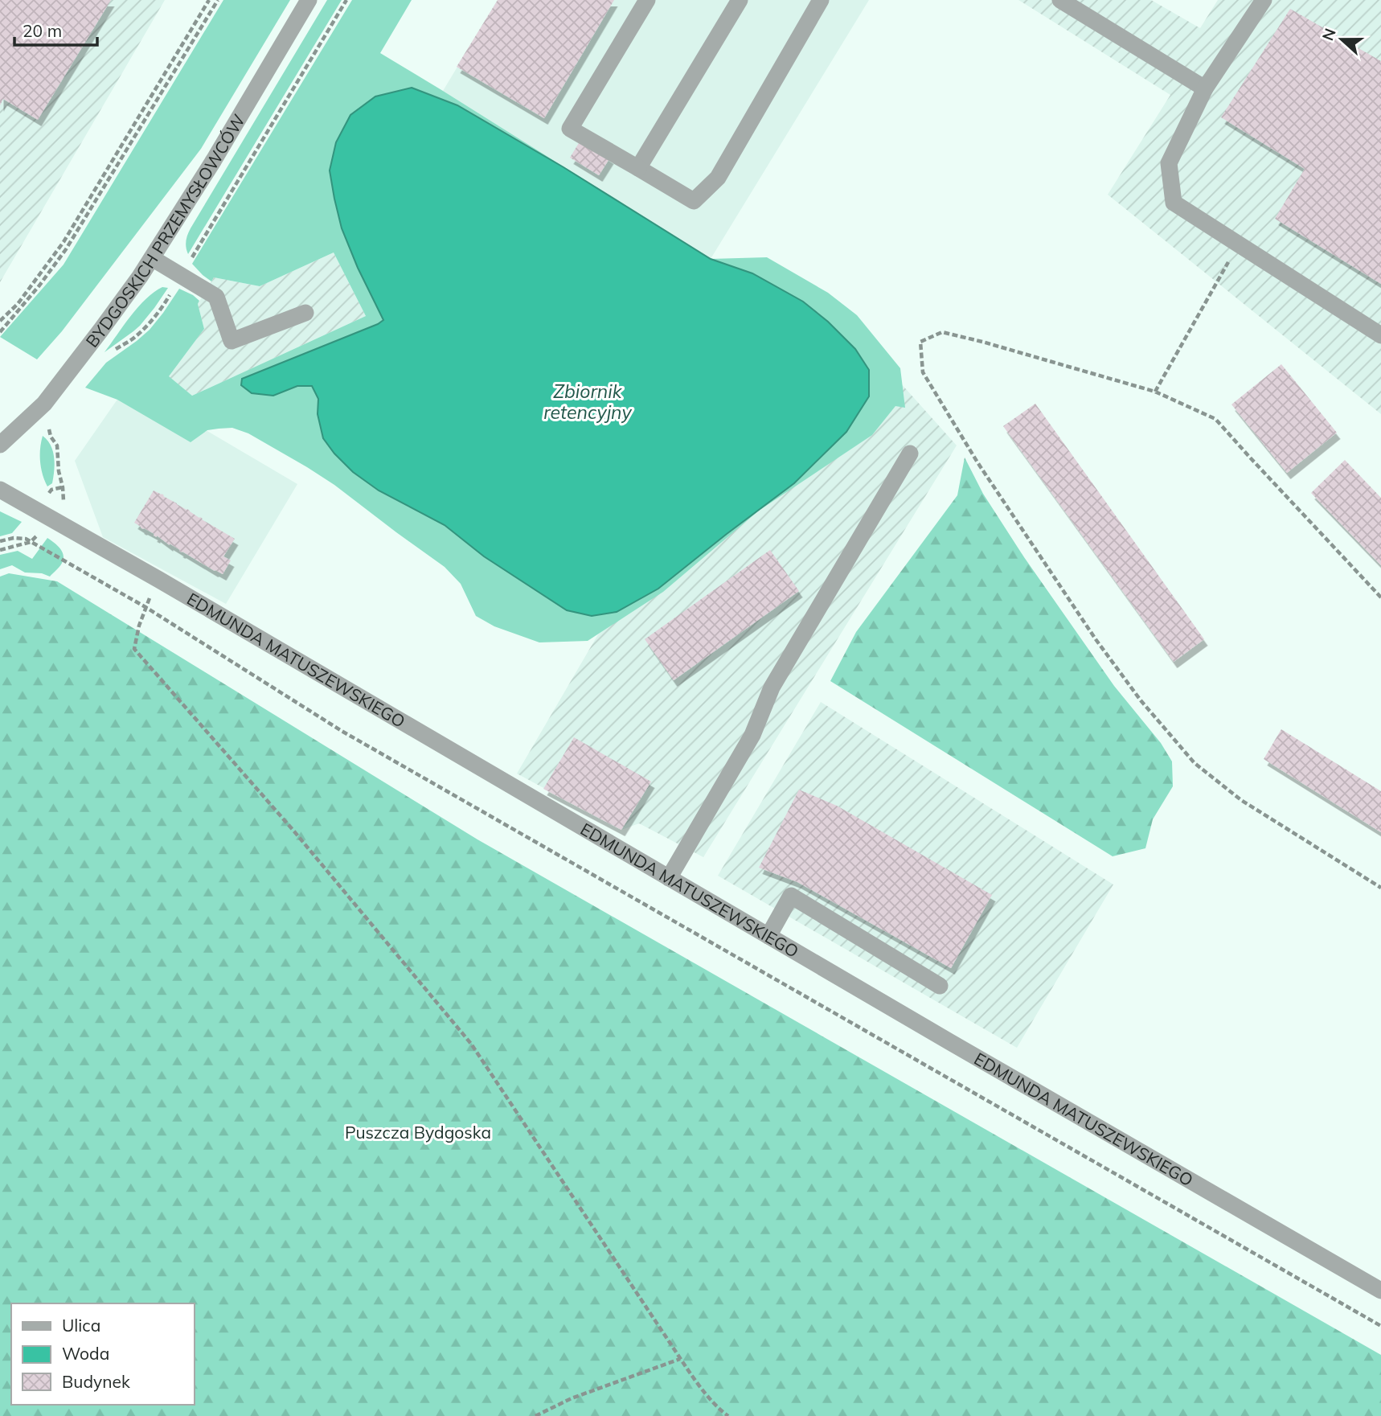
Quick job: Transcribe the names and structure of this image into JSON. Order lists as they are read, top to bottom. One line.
{"streets":{"street":["BYDGOSKICH PRZEMYSŁOWCÓW","EDMUNDA MATUSZEWSKIEGO"]},"water":["Zbiornik retencyjny"],"parks":["Puszcza Bydgoska"],"legend":["Ulica","Woda","Budynek"],"scale_bar":"20 m","north":"left"}
